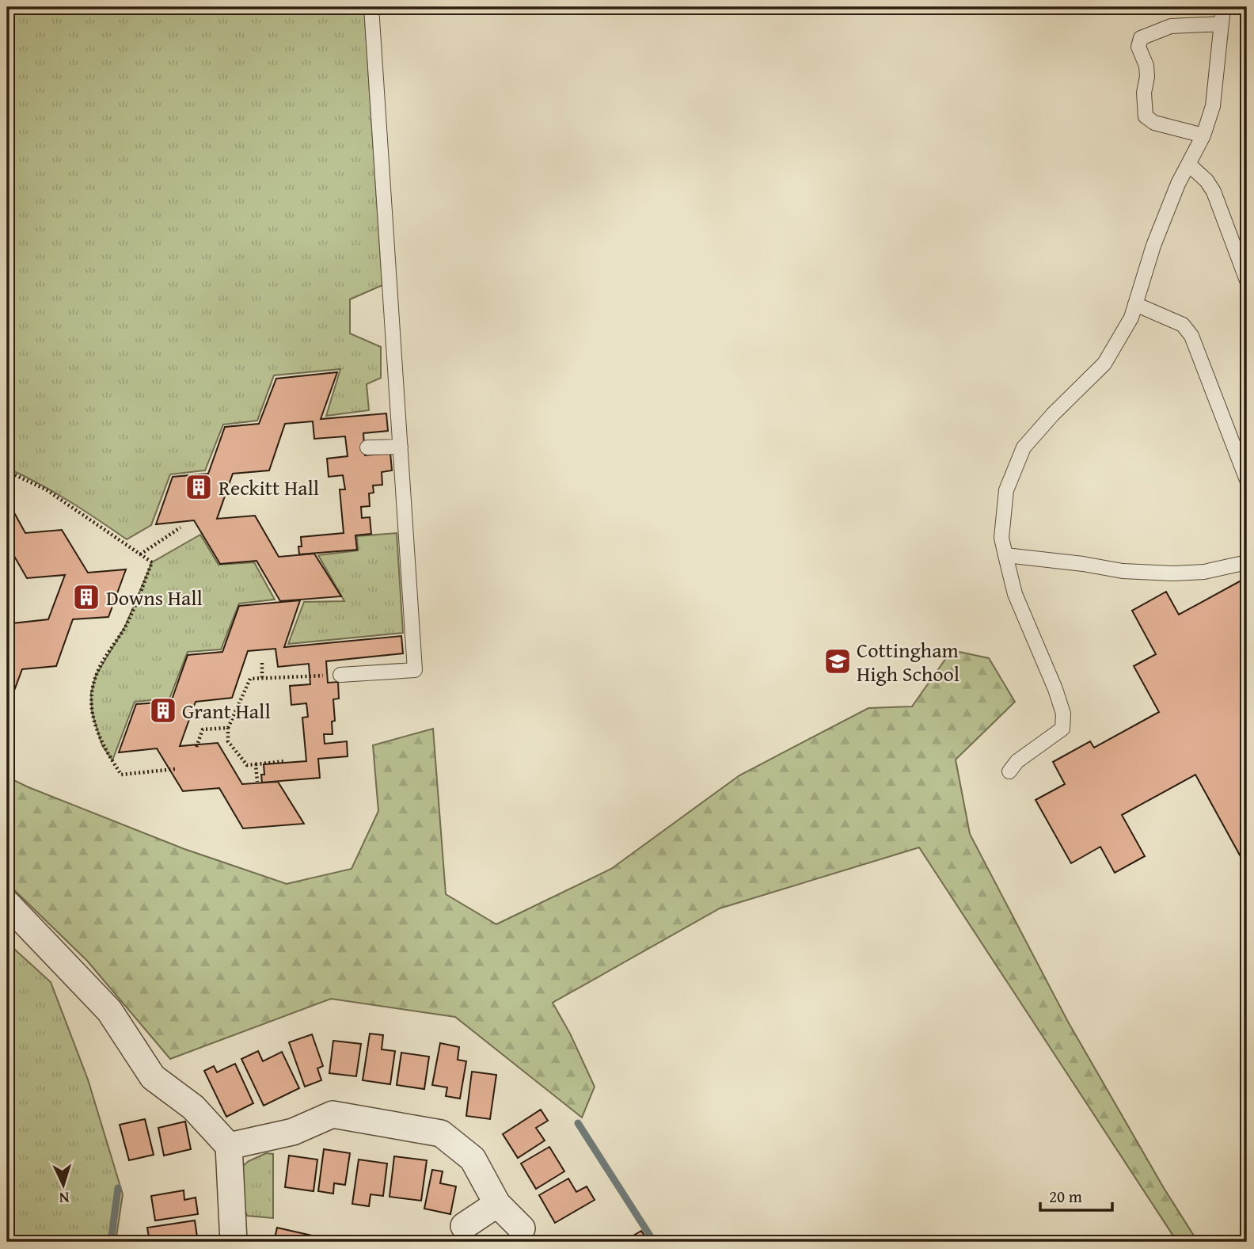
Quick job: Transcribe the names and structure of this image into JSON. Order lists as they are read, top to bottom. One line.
{"places":{"building":["Reckitt Hall","Downs Hall","Grant Hall"],"school or university":["Cottingham High School"]},"scale_bar":"20 m","north":"bottom"}
